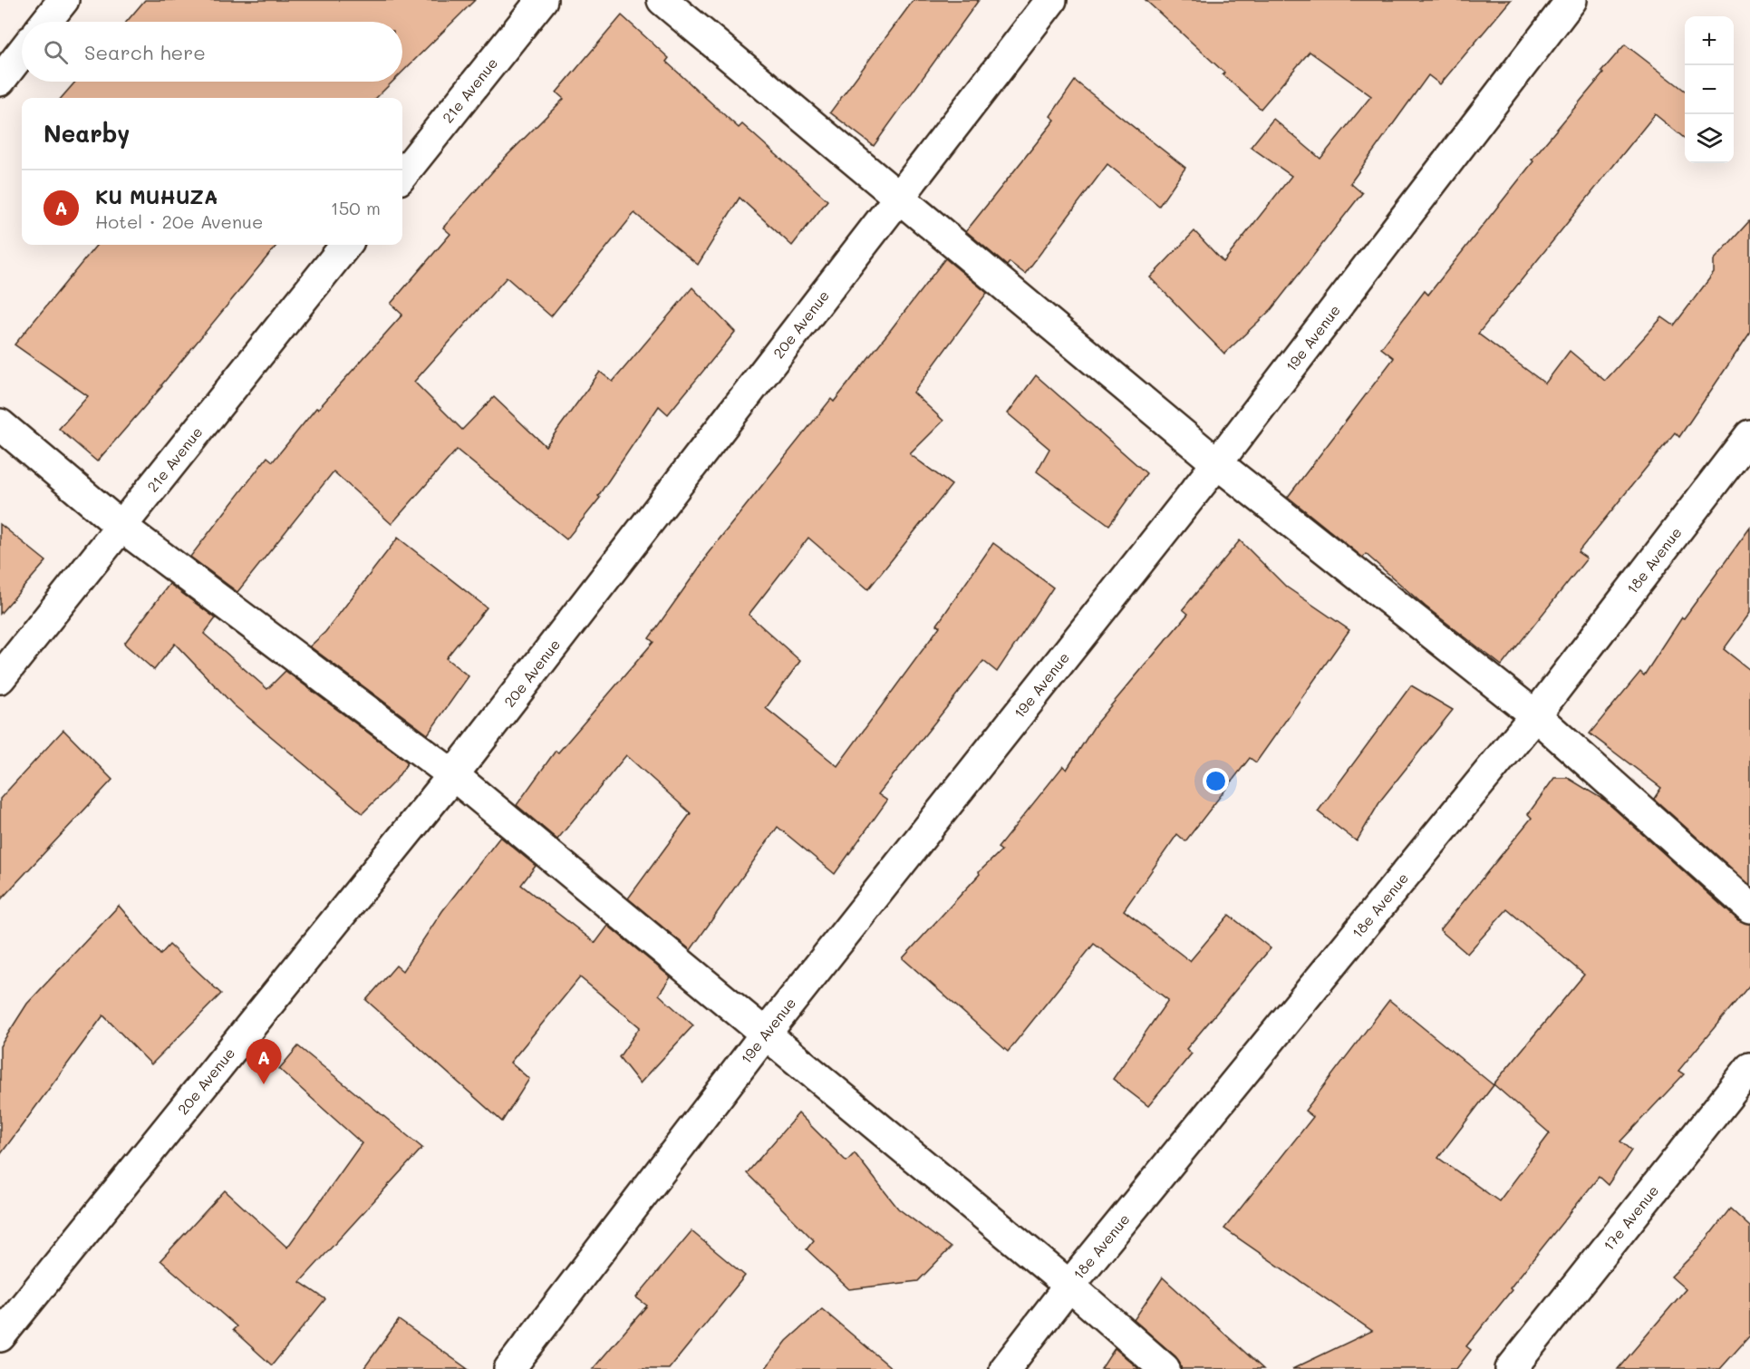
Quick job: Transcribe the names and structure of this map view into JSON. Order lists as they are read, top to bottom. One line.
{"streets":{"street":["21e Avenue","20e Avenue","19e Avenue","18e Avenue","17e Avenue"]},"page":{"map_buttons":["+","−"],"search":"Search here","heading":"Nearby","list":[{"mark":"A","name":"KU MUHUZA","note":"Hotel · 20e Avenue","value":"150 m"}],"pins":"A"}}
